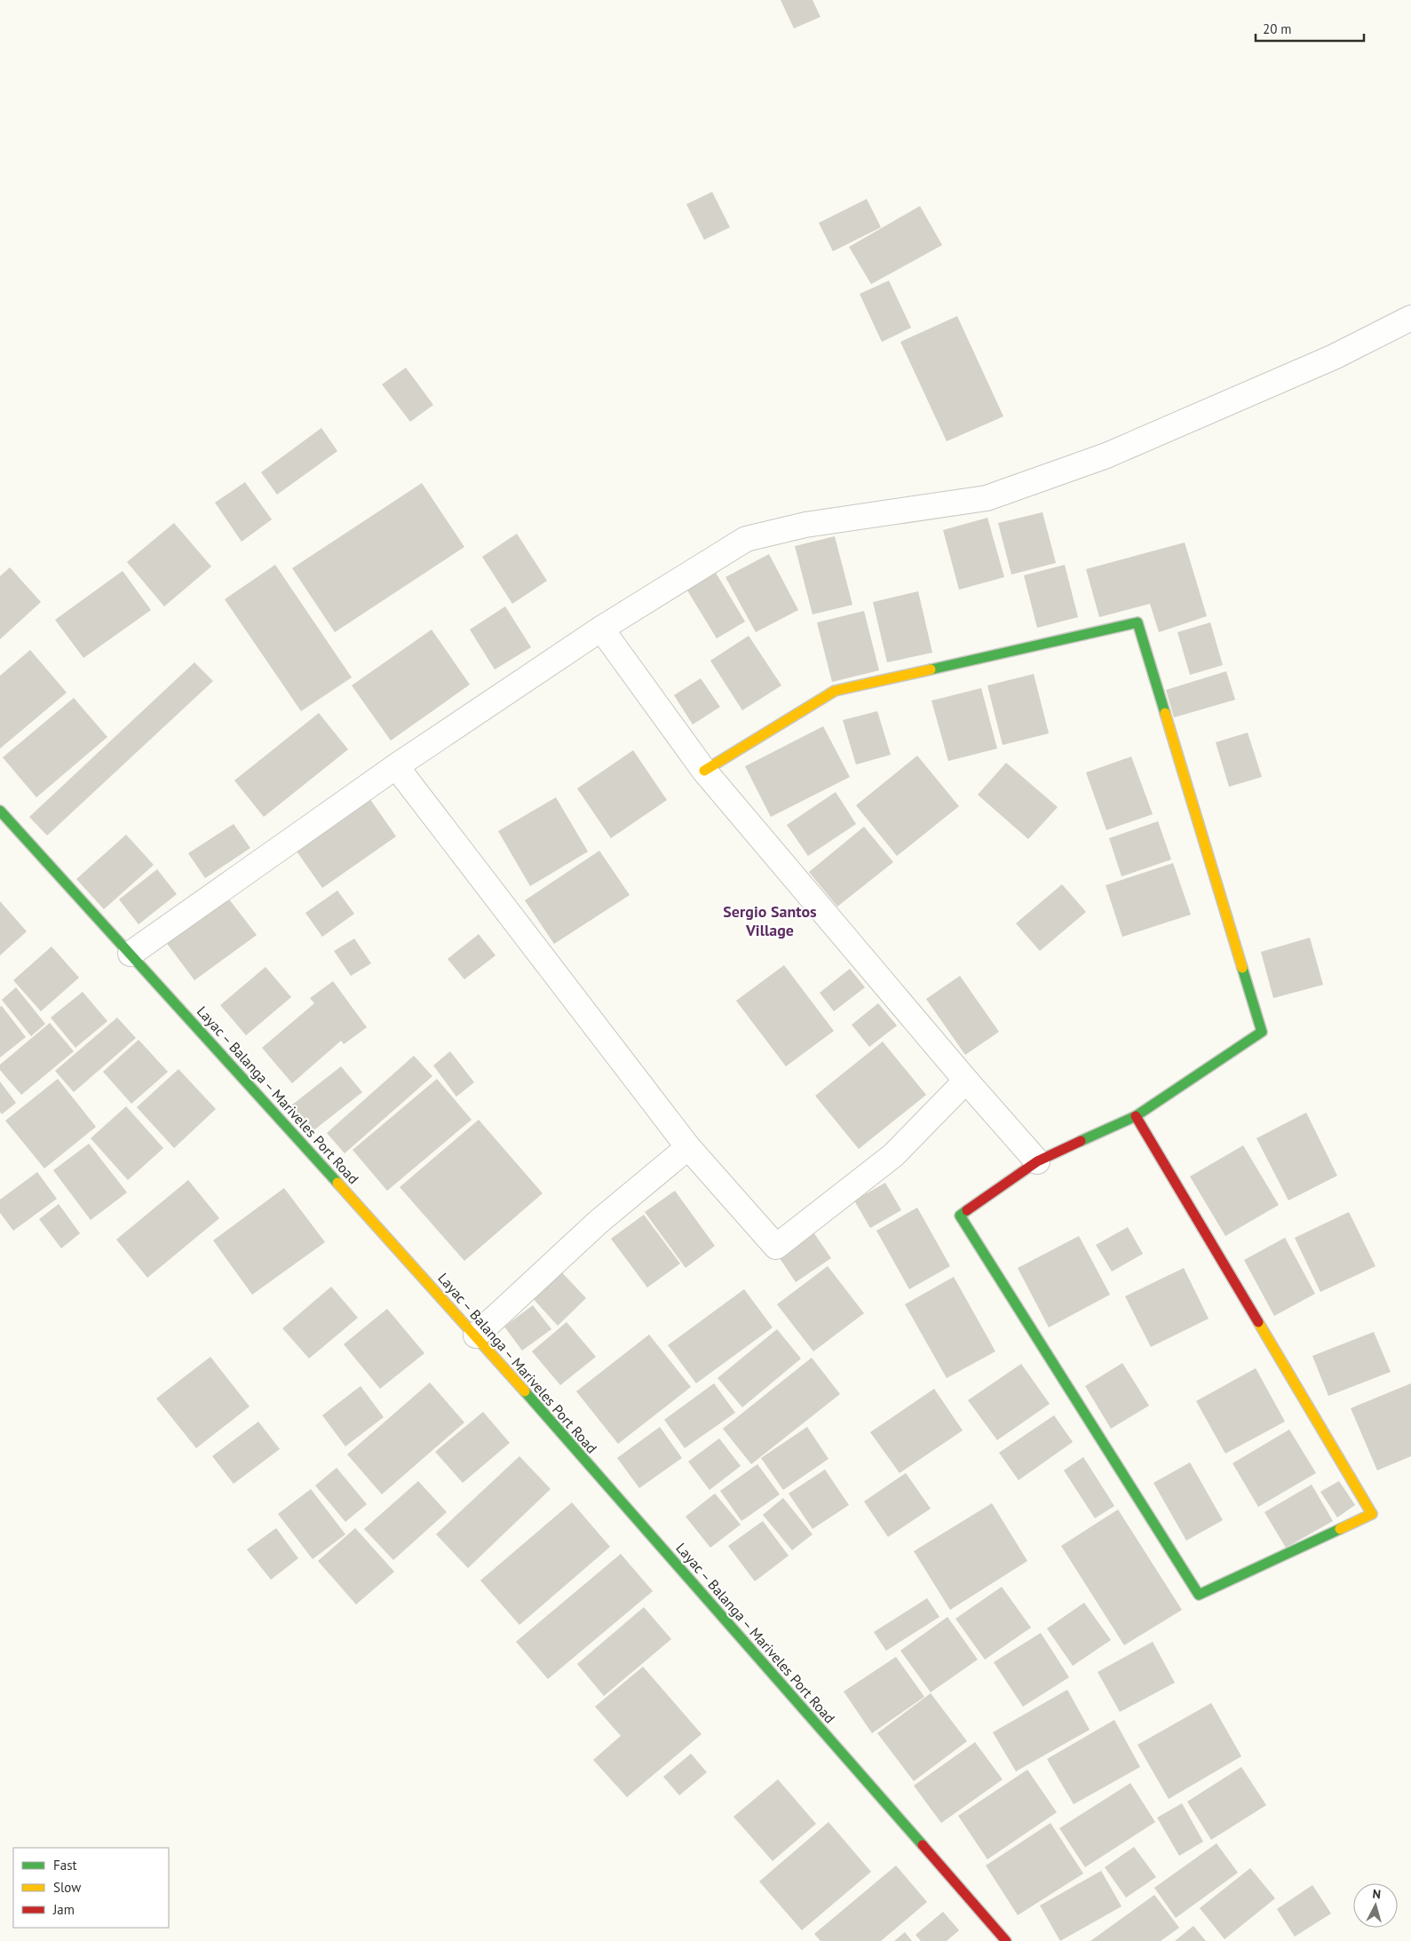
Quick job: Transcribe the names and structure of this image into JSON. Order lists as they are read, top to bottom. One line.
{"streets":{"street":["Layac – Balanga – Mariveles Port Road"]},"districts":["Sergio Santos Village"],"legend":["Fast","Slow","Jam"],"scale_bar":"20 m","north":"top"}
